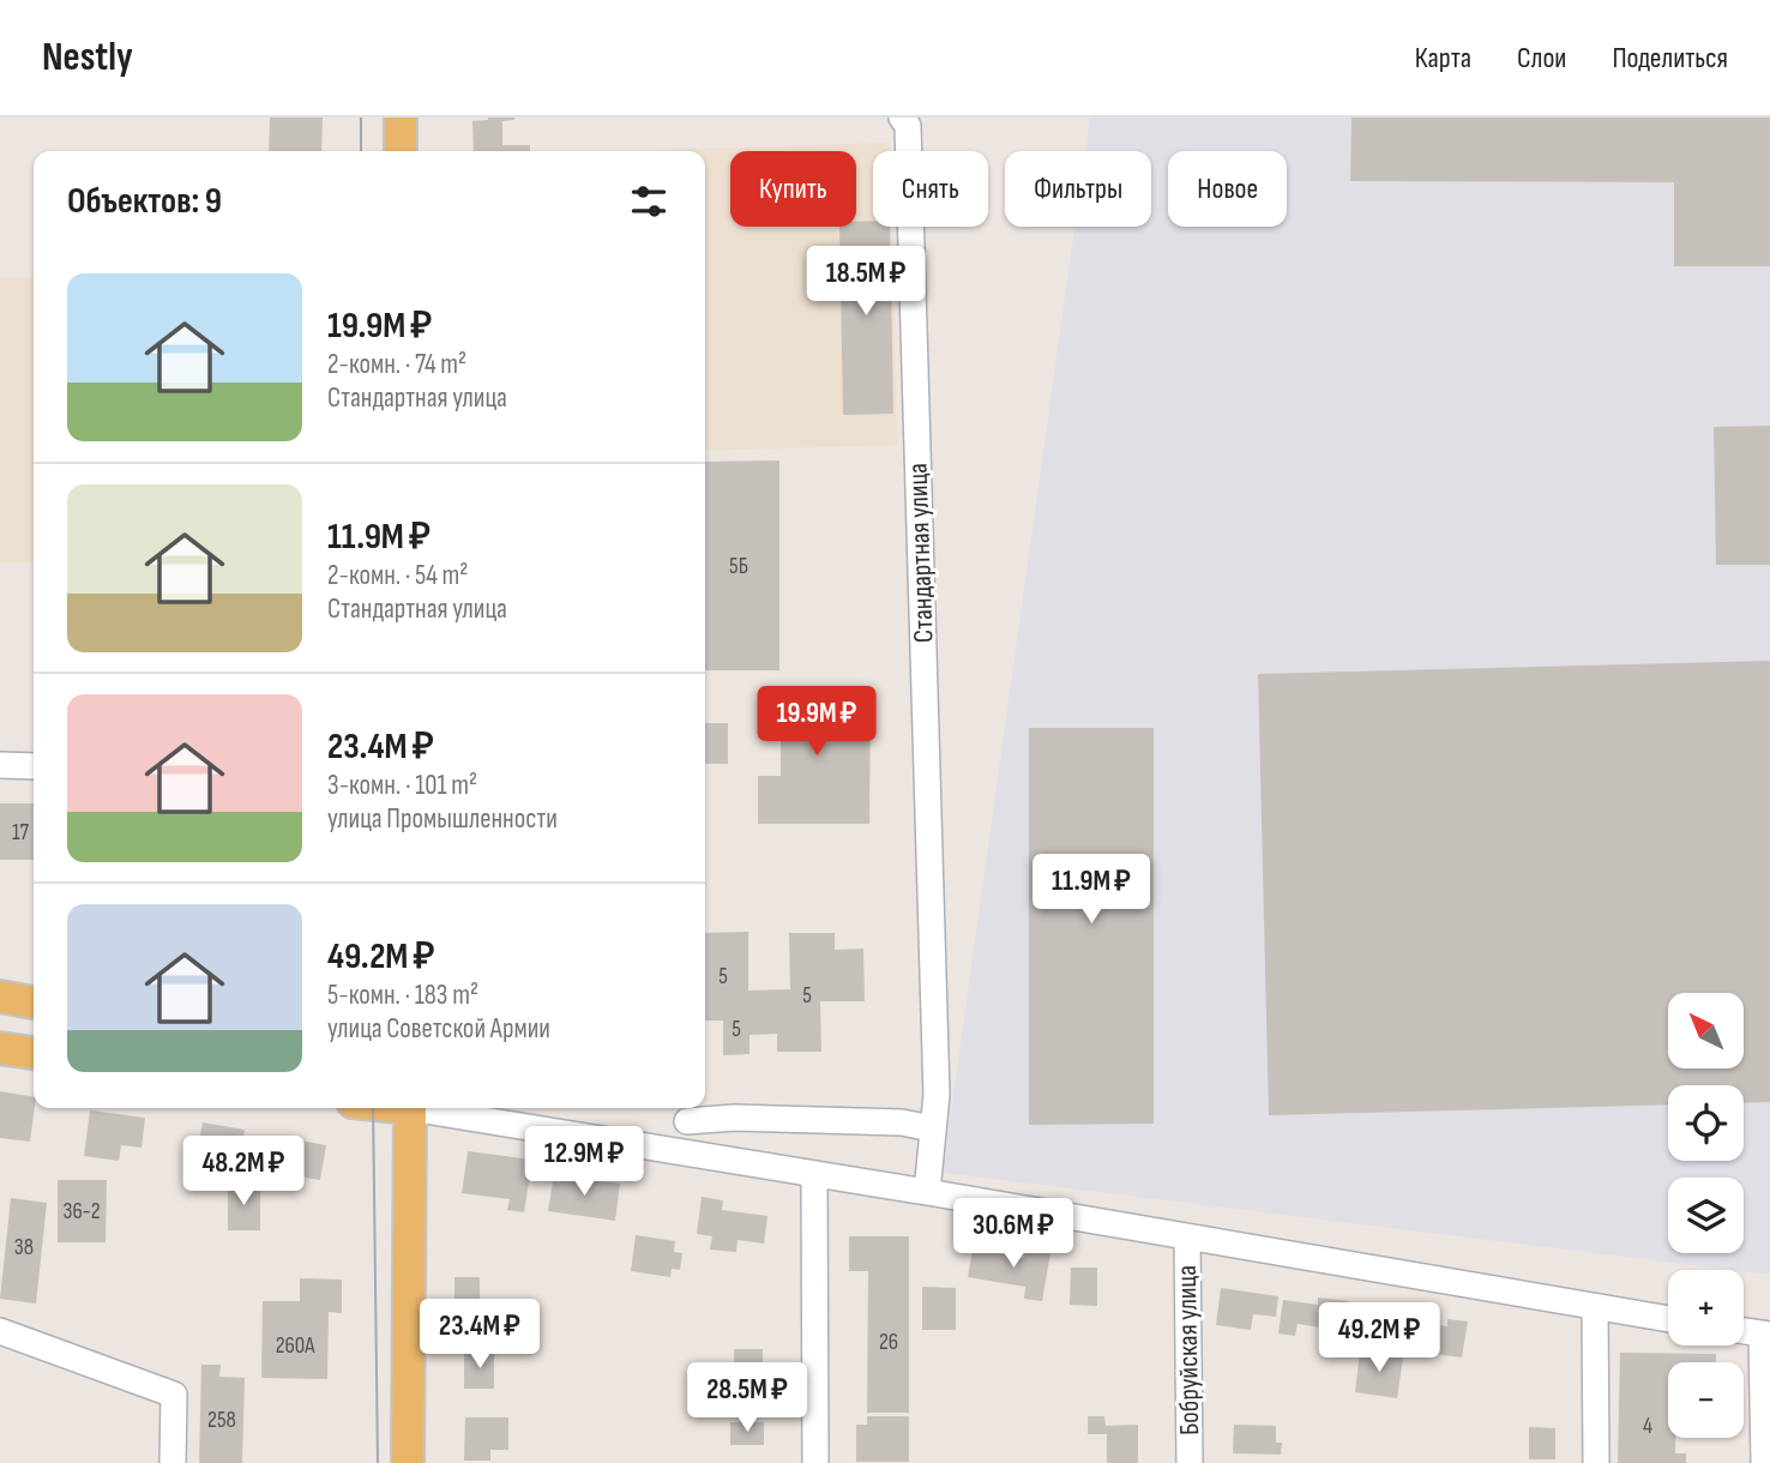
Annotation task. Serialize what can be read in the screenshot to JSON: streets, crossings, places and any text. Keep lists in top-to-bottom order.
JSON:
{
  "streets": {
    "street": ["Стандартная улица", "Бобруйская улица"]
  },
  "house_numbers": [
    "5Б",
    "17",
    "5",
    "5",
    "5",
    "36-2",
    "38",
    "26",
    "260А",
    "258",
    "4"
  ],
  "north": "top left",
  "page": {
    "header": "Nestly",
    "nav": ["Карта", "Слои", "Поделиться"],
    "chip": [
      "Купить",
      "Снять",
      "Фильтры",
      "Новое"
    ],
    "heading": "Объектов: 9",
    "price": [
      "18.5M ₽",
      "19.9M ₽",
      "11.9M ₽",
      "12.9M ₽",
      "48.2M ₽",
      "30.6M ₽",
      "23.4M ₽",
      "49.2M ₽",
      "28.5M ₽"
    ],
    "list": [
      {
        "name": "19.9M ₽",
        "note": "2-комн. · 74 m² · Стандартная улица"
      },
      {
        "name": "11.9M ₽",
        "note": "2-комн. · 54 m² · Стандартная улица"
      },
      {
        "name": "23.4M ₽",
        "note": "3-комн. · 101 m² · улица Промышленности"
      },
      {
        "name": "49.2M ₽",
        "note": "5-комн. · 183 m² · улица Советской Армии"
      }
    ],
    "map_buttons": ["+", "−"]
  }
}
